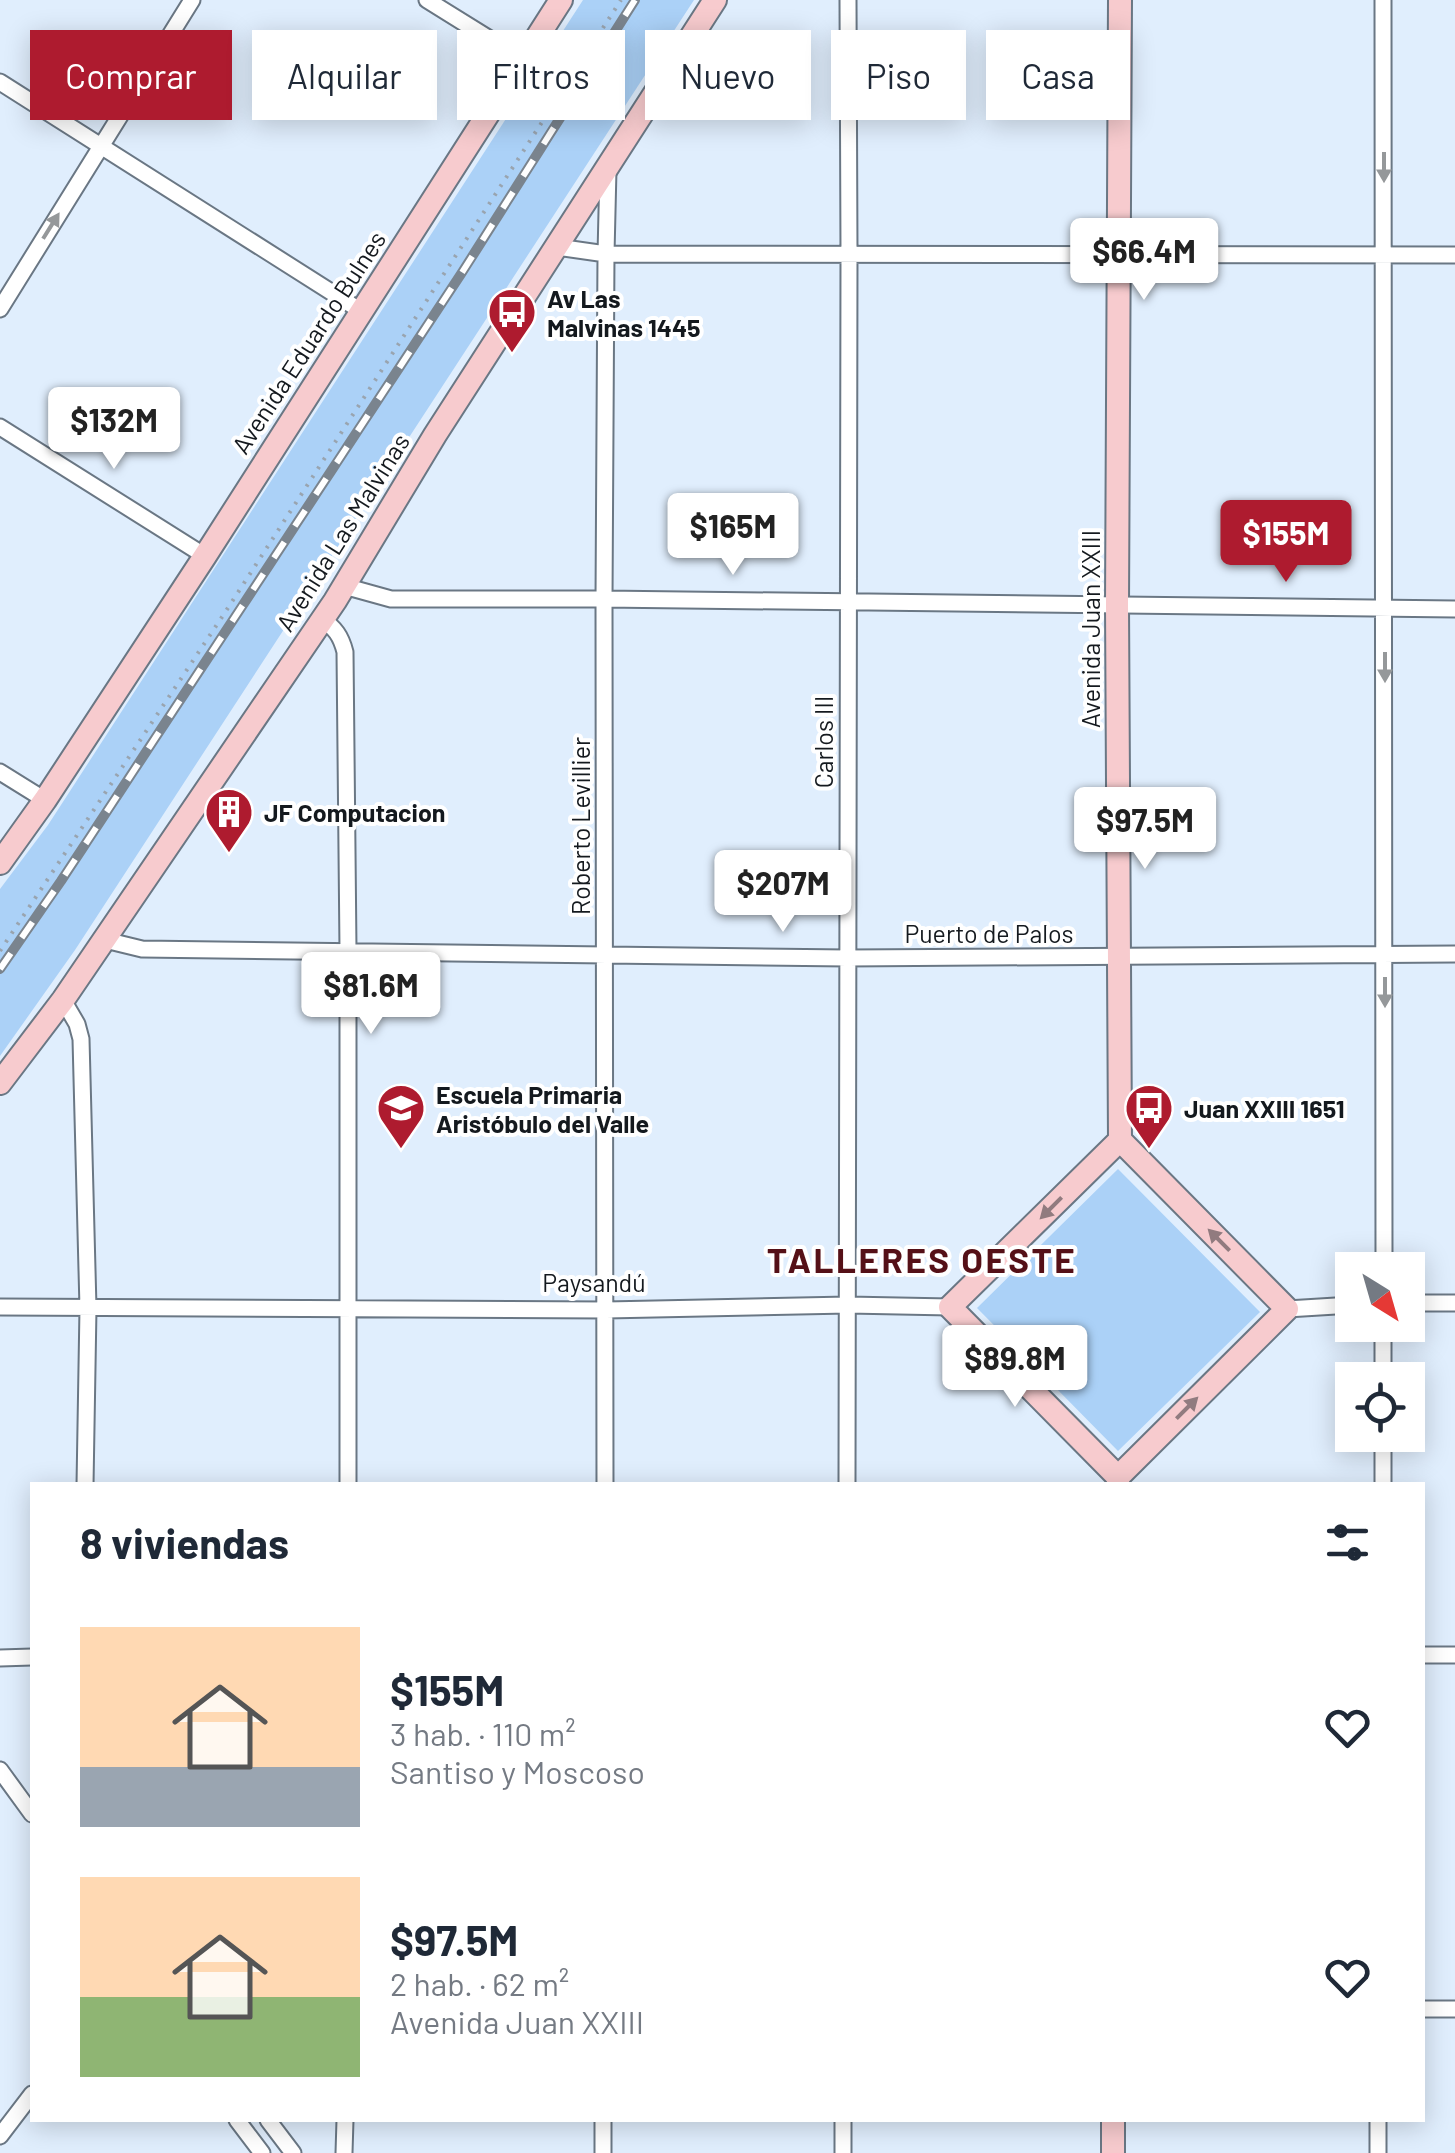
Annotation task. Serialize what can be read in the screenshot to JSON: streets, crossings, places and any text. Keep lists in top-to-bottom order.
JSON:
{
  "streets": {
    "main road": ["Avenida Eduardo Bulnes", "Avenida Las Malvinas", "Avenida Juan XXIII"],
    "street": [
      "Carlos III",
      "Roberto Levillier",
      "Puerto de Palos",
      "Paysandú"
    ]
  },
  "crossings": [
    ["Avenida Las Malvinas", "Roberto Levillier"],
    ["Avenida Las Malvinas", "Puerto de Palos"],
    ["Avenida Juan XXIII", "Puerto de Palos"],
    ["Carlos III", "Puerto de Palos"],
    ["Carlos III", "Paysandú"],
    ["Roberto Levillier", "Puerto de Palos"],
    ["Roberto Levillier", "Paysandú"]
  ],
  "districts": ["TALLERES OESTE"],
  "places": {
    "bus stop": ["Av Las Malvinas 1445", "Juan XXIII 1651"],
    "building": ["JF Computacion"],
    "school or university": ["Escuela Primaria Aristóbulo del Valle"]
  },
  "north": "bottom right",
  "page": {
    "chip": [
      "Comprar",
      "Alquilar",
      "Filtros",
      "Nuevo",
      "Piso",
      "Casa"
    ],
    "price": [
      "$66.4M",
      "$132M",
      "$165M",
      "$155M",
      "$97.5M",
      "$207M",
      "$81.6M",
      "$89.8M"
    ],
    "heading": "8 viviendas",
    "list": [
      {
        "name": "$155M",
        "note": "3 hab. · 110 m² · Santiso y Moscoso"
      },
      {
        "name": "$97.5M",
        "note": "2 hab. · 62 m² · Avenida Juan XXIII"
      }
    ]
  }
}
